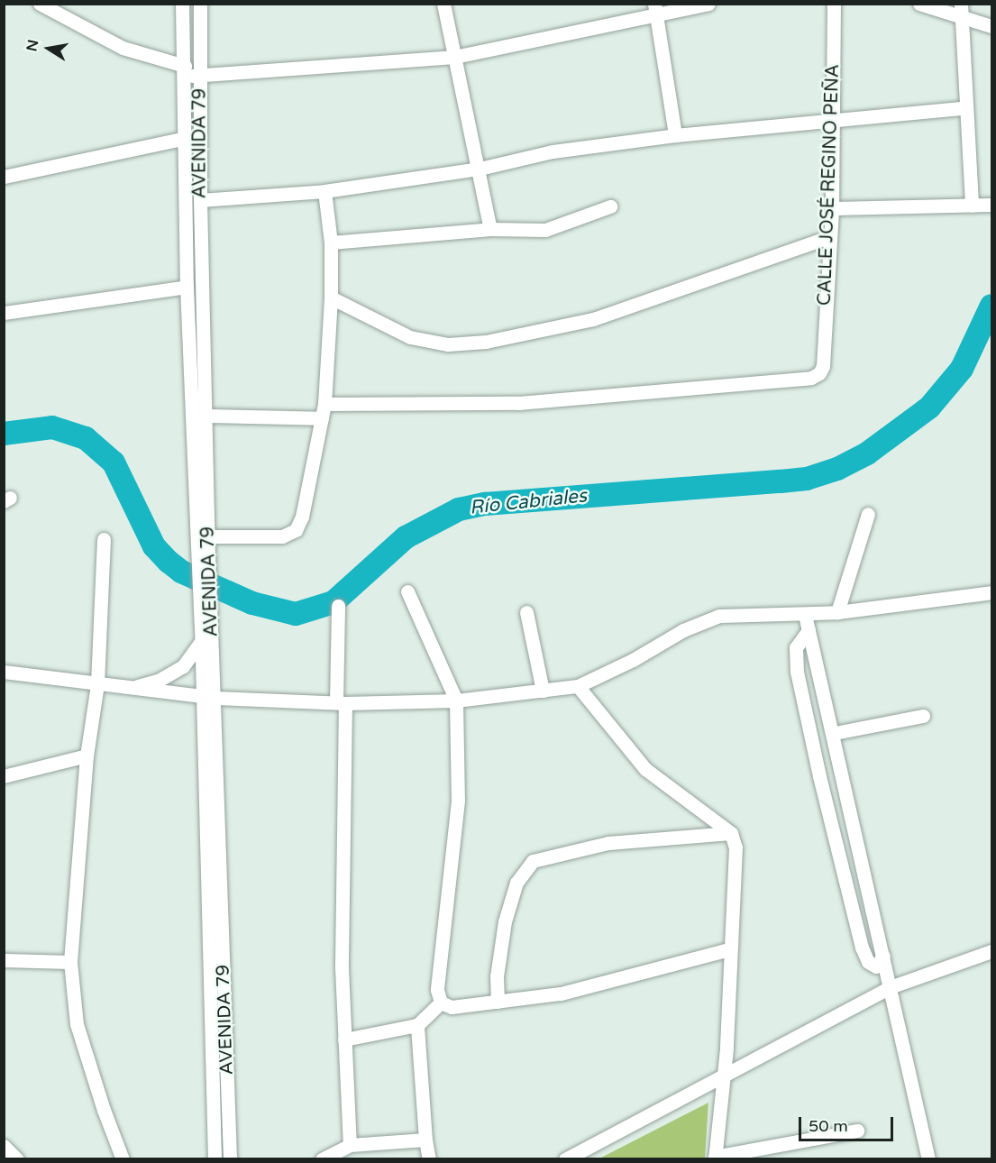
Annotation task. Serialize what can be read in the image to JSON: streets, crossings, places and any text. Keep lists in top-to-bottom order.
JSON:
{
  "streets": {
    "street": ["AVENIDA 79", "CALLE JOSÉ REGINO PEÑA"]
  },
  "water": ["Río Cabriales"],
  "scale_bar": "50 m",
  "north": "left"
}
